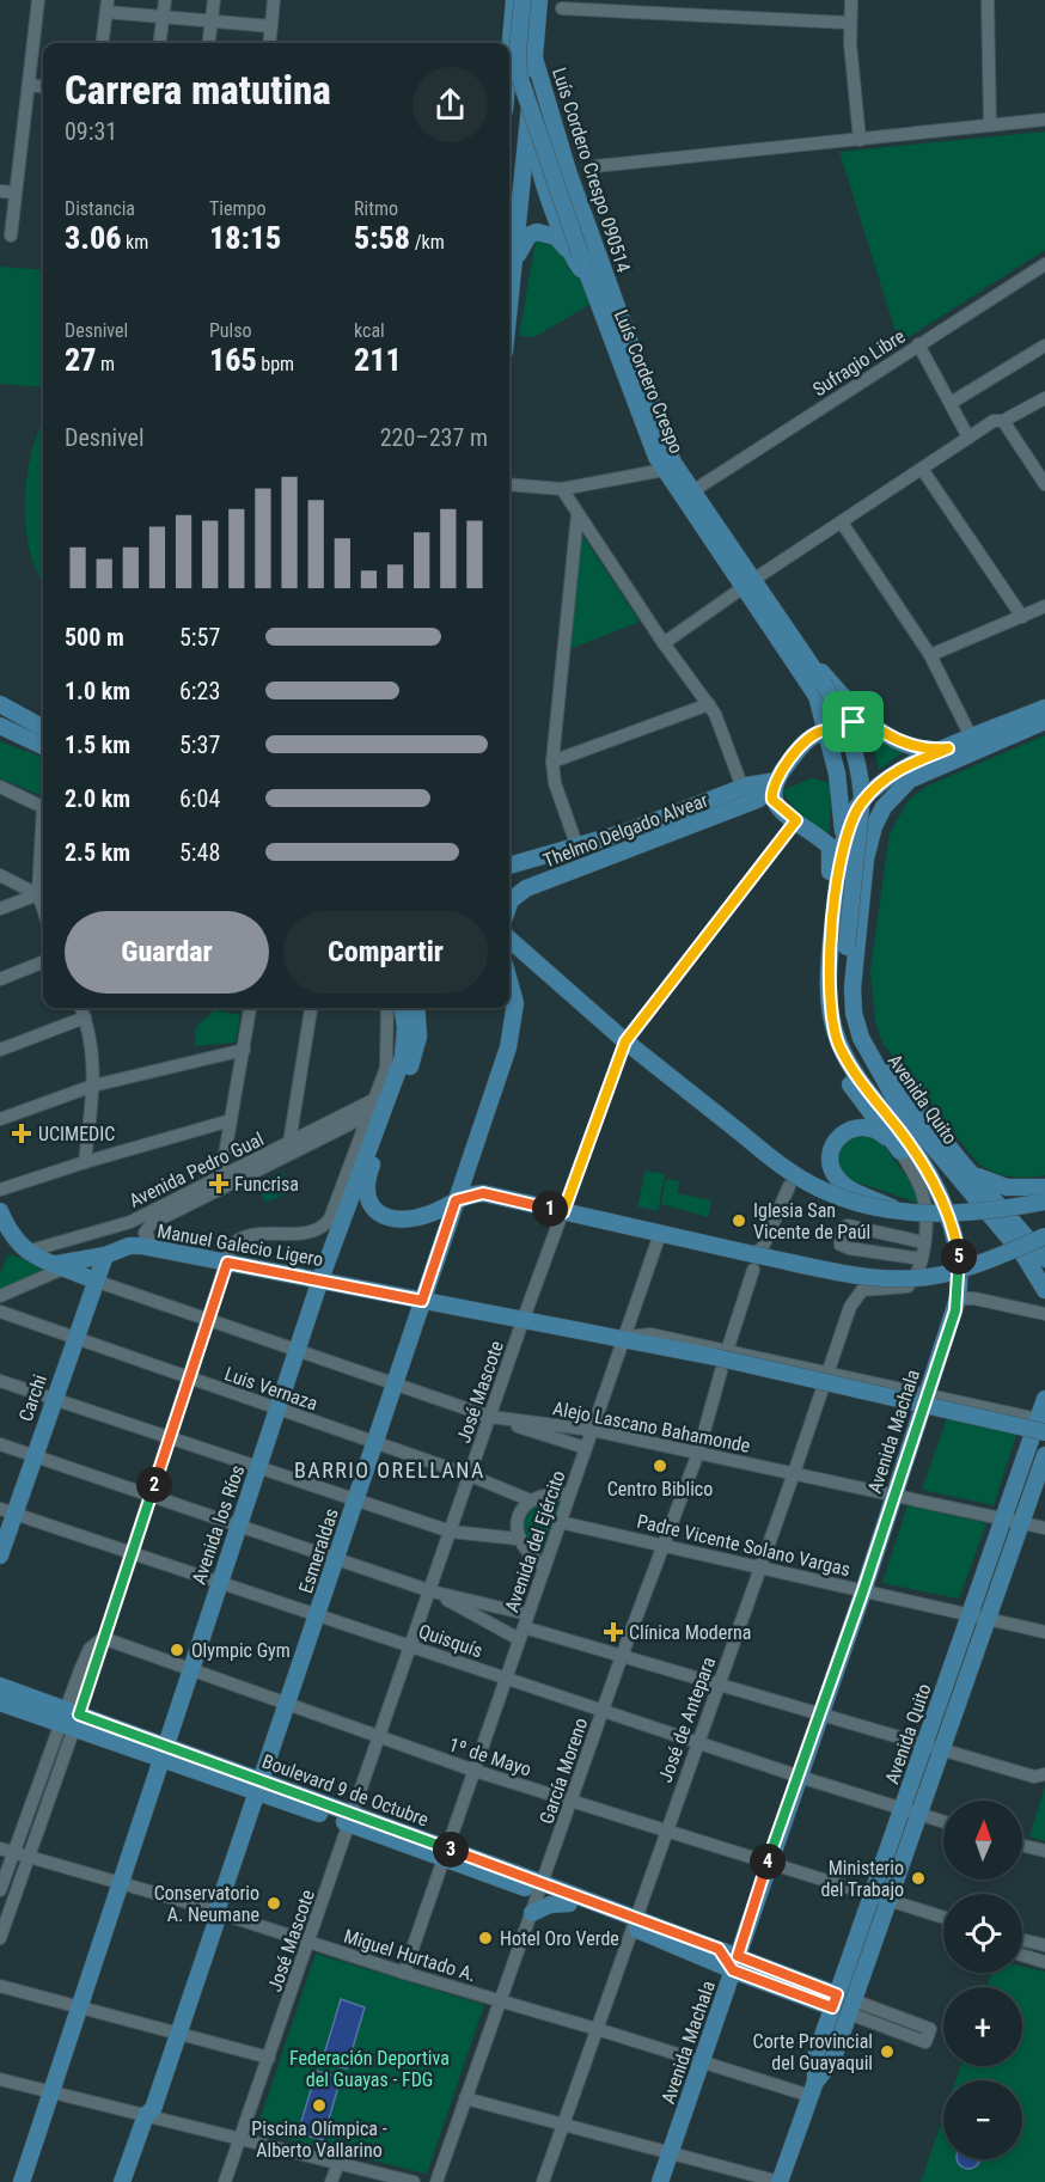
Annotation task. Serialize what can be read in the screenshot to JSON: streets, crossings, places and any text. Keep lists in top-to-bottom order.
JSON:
{
  "streets": {
    "main road": [
      "Luís Cordero Crespo 090514",
      "Luís Cordero Crespo",
      "Thelmo Delgado Alvear",
      "Avenida Quito",
      "Manuel Galecio Ligero",
      "Carchi",
      "Avenida Machala",
      "Avenida los Ríos",
      "Esmeraldas",
      "Boulevard 9 de Octubre"
    ],
    "street": [
      "Sufragio Libre",
      "Avenida Pedro Gual",
      "Luis Vernaza",
      "José Mascote",
      "Alejo Lascano Bahamonde",
      "Avenida del Ejército",
      "Padre Vicente Solano Vargas",
      "Quisquís",
      "José de Antepara",
      "1º de Mayo",
      "García Moreno",
      "Miguel Hurtado A."
    ]
  },
  "crossings": [
    ["Luís Cordero Crespo 090514", "Sufragio Libre"],
    ["Luís Cordero Crespo 090514", "Luís Cordero Crespo"],
    ["Luís Cordero Crespo", "Avenida Machala"],
    ["Avenida Quito", "Manuel Galecio Ligero"],
    ["Avenida Quito", "Alejo Lascano Bahamonde"],
    ["Avenida Quito", "Padre Vicente Solano Vargas"],
    ["Avenida Quito", "Quisquís"],
    ["Avenida Quito", "1º de Mayo"],
    ["Avenida Quito", "Boulevard 9 de Octubre"],
    ["Avenida Quito", "Miguel Hurtado A."],
    ["Avenida Pedro Gual", "Manuel Galecio Ligero"],
    ["Manuel Galecio Ligero", "José Mascote"],
    ["Manuel Galecio Ligero", "Carchi"],
    ["Manuel Galecio Ligero", "Avenida Machala"],
    ["Manuel Galecio Ligero", "Avenida los Ríos"],
    ["Manuel Galecio Ligero", "Avenida del Ejército"],
    ["Manuel Galecio Ligero", "Esmeraldas"],
    ["Manuel Galecio Ligero", "José de Antepara"],
    ["Manuel Galecio Ligero", "García Moreno"],
    ["Luis Vernaza", "José Mascote"],
    ["Luis Vernaza", "Carchi"],
    ["Luis Vernaza", "Avenida los Ríos"],
    ["Luis Vernaza", "Esmeraldas"],
    ["José Mascote", "Alejo Lascano Bahamonde"],
    ["José Mascote", "Quisquís"],
    ["José Mascote", "1º de Mayo"],
    ["José Mascote", "Boulevard 9 de Octubre"],
    ["José Mascote", "Miguel Hurtado A."],
    ["Carchi", "Alejo Lascano Bahamonde"],
    ["Carchi", "Quisquís"],
    ["Alejo Lascano Bahamonde", "Avenida Machala"],
    ["Alejo Lascano Bahamonde", "Avenida los Ríos"],
    ["Alejo Lascano Bahamonde", "Avenida del Ejército"],
    ["Alejo Lascano Bahamonde", "Esmeraldas"],
    ["Alejo Lascano Bahamonde", "José de Antepara"],
    ["Alejo Lascano Bahamonde", "García Moreno"],
    ["Avenida Machala", "Padre Vicente Solano Vargas"],
    ["Avenida Machala", "Quisquís"],
    ["Avenida Machala", "1º de Mayo"],
    ["Avenida Machala", "Boulevard 9 de Octubre"],
    ["Avenida Machala", "Miguel Hurtado A."],
    ["Avenida los Ríos", "Quisquís"],
    ["Avenida los Ríos", "1º de Mayo"],
    ["Avenida los Ríos", "Boulevard 9 de Octubre"],
    ["Avenida los Ríos", "Miguel Hurtado A."],
    ["Avenida del Ejército", "Padre Vicente Solano Vargas"],
    ["Avenida del Ejército", "Quisquís"],
    ["Avenida del Ejército", "1º de Mayo"],
    ["Avenida del Ejército", "Boulevard 9 de Octubre"],
    ["Avenida del Ejército", "Miguel Hurtado A."],
    ["Padre Vicente Solano Vargas", "José de Antepara"],
    ["Padre Vicente Solano Vargas", "García Moreno"],
    ["Esmeraldas", "Quisquís"],
    ["Esmeraldas", "1º de Mayo"],
    ["Esmeraldas", "Boulevard 9 de Octubre"],
    ["Esmeraldas", "Miguel Hurtado A."],
    ["Quisquís", "José de Antepara"],
    ["Quisquís", "García Moreno"],
    ["José de Antepara", "1º de Mayo"],
    ["José de Antepara", "Boulevard 9 de Octubre"],
    ["José de Antepara", "Miguel Hurtado A."],
    ["1º de Mayo", "García Moreno"],
    ["García Moreno", "Boulevard 9 de Octubre"],
    ["García Moreno", "Miguel Hurtado A."]
  ],
  "districts": ["BARRIO ORELLANA"],
  "parks": ["Federación Deportiva del Guayas - FDG"],
  "places": {
    "health": ["UCIMEDIC", "Funcrisa", "Clínica Moderna"],
    "other": [
      "Iglesia San Vicente de Paúl",
      "Centro Biblico",
      "Olympic Gym",
      "Ministerio del Trabajo",
      "Conservatorio A. Neumane",
      "Hotel Oro Verde",
      "Corte Provincial del Guayaquil",
      "Piscina Olímpica - Alberto Vallarino"
    ]
  },
  "north": "top",
  "page": {
    "heading": ["Carrera matutina", "09:31"],
    "stats": [
      ["Distancia", "3.06 km"],
      ["Tiempo", "18:15"],
      ["Ritmo", "5:58 /km"],
      ["Desnivel", "27 m"],
      ["Pulso", "165 bpm"],
      ["kcal", "211"]
    ],
    "chart": ["Desnivel", "220–237 m"],
    "list": [
      {
        "name": "500 m",
        "note": "5:57"
      },
      {
        "name": "1.0 km",
        "note": "6:23"
      },
      {
        "name": "1.5 km",
        "note": "5:37"
      },
      {
        "name": "2.0 km",
        "note": "6:04"
      },
      {
        "name": "2.5 km",
        "note": "5:48"
      }
    ],
    "buttons": ["Guardar", "Compartir"],
    "pins": [
      "1",
      "5",
      "2",
      "3",
      "4"
    ],
    "map_buttons": ["+", "−"]
  }
}
